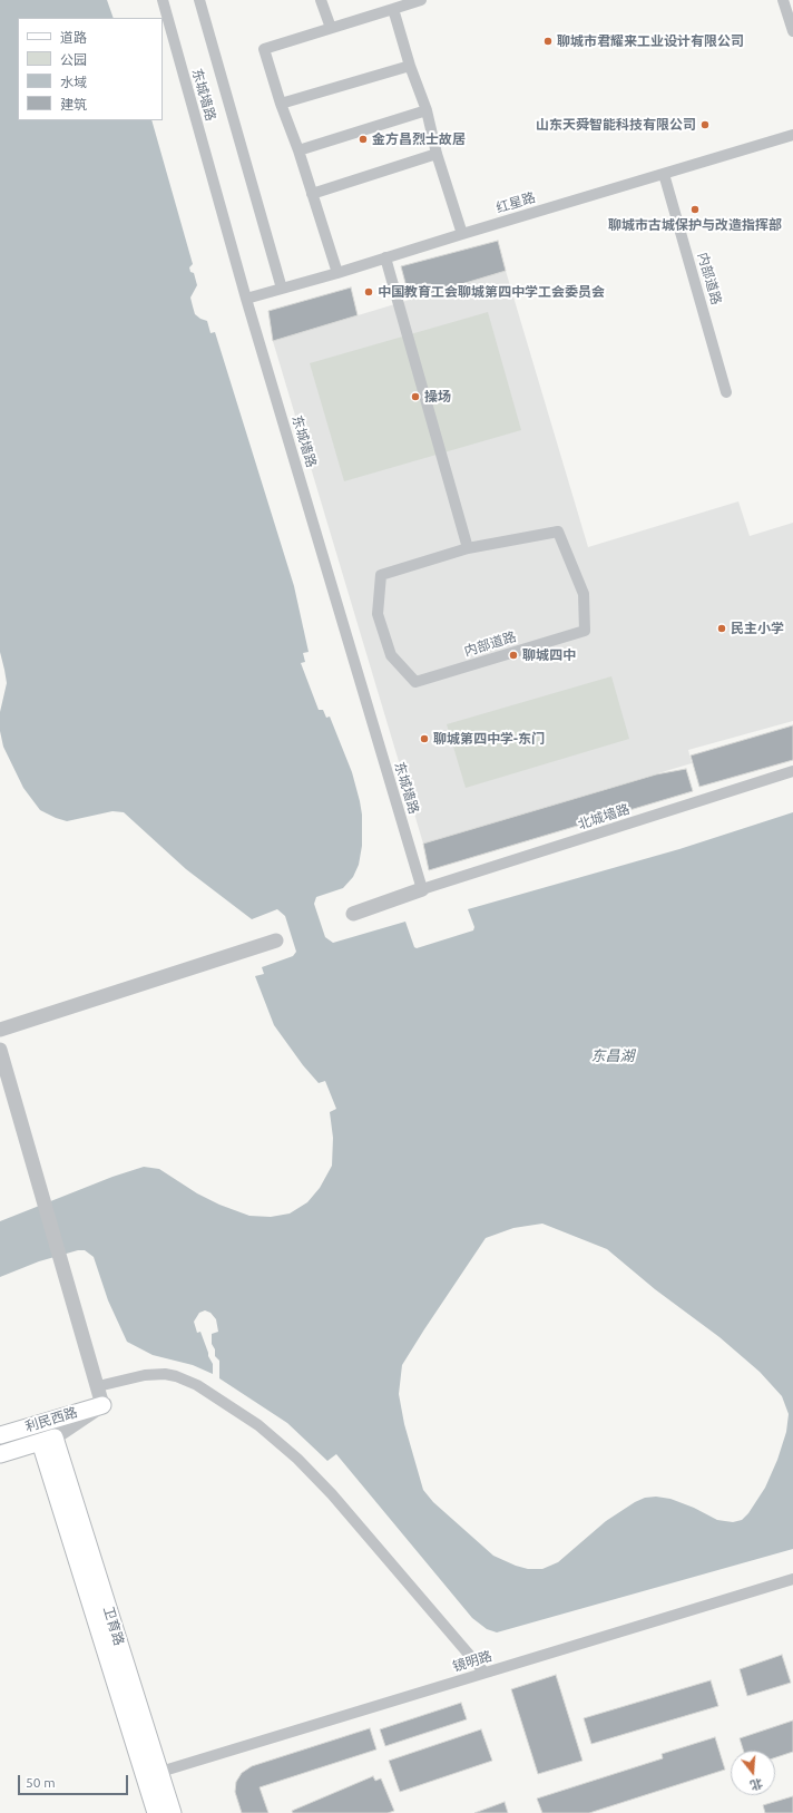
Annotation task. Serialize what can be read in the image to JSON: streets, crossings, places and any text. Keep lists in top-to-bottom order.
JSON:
{
  "streets": {
    "main road": ["利民西路", "卫育路"],
    "street": [
      "东城墙路",
      "红星路",
      "内部道路",
      "北城墙路",
      "镜明路"
    ]
  },
  "crossings": [
    ["东城墙路", "红星路"],
    ["东城墙路", "北城墙路"],
    ["红星路", "内部道路"],
    ["利民西路", "卫育路"],
    ["卫育路", "镜明路"]
  ],
  "water": ["东昌湖"],
  "places": [
    "聊城市君耀来工业设计有限公司",
    "山东天舜智能科技有限公司",
    "金方昌烈士故居",
    "聊城市古城保护与改造指挥部",
    "中国教育工会聊城第四中学工会委员会",
    "操场",
    "民主小学",
    "聊城四中",
    "聊城第四中学-东门"
  ],
  "legend": [
    "道路",
    "公园",
    "水域",
    "建筑"
  ],
  "scale_bar": "50 m",
  "north": "bottom"
}
